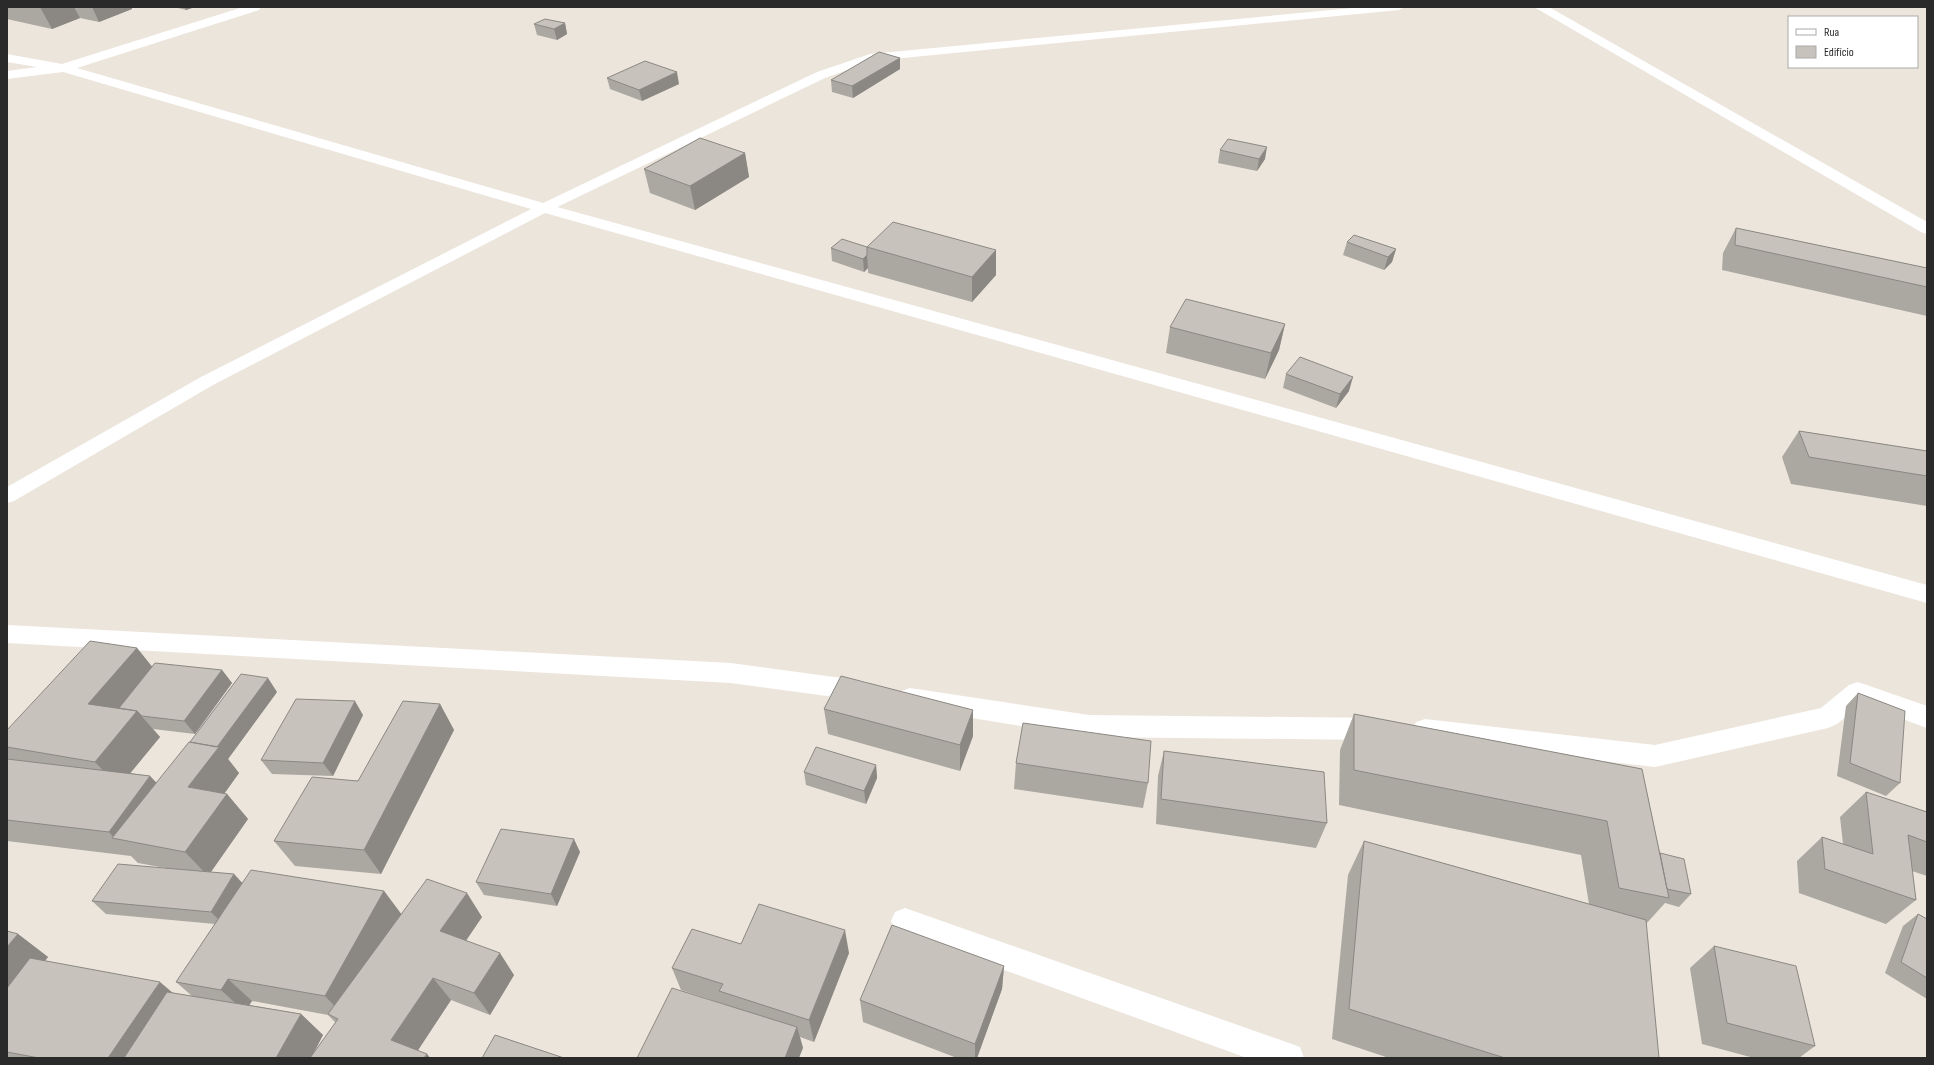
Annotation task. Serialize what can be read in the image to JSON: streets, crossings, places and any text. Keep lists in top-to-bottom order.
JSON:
{
  "legend": ["Rua", "Edifício"]
}
